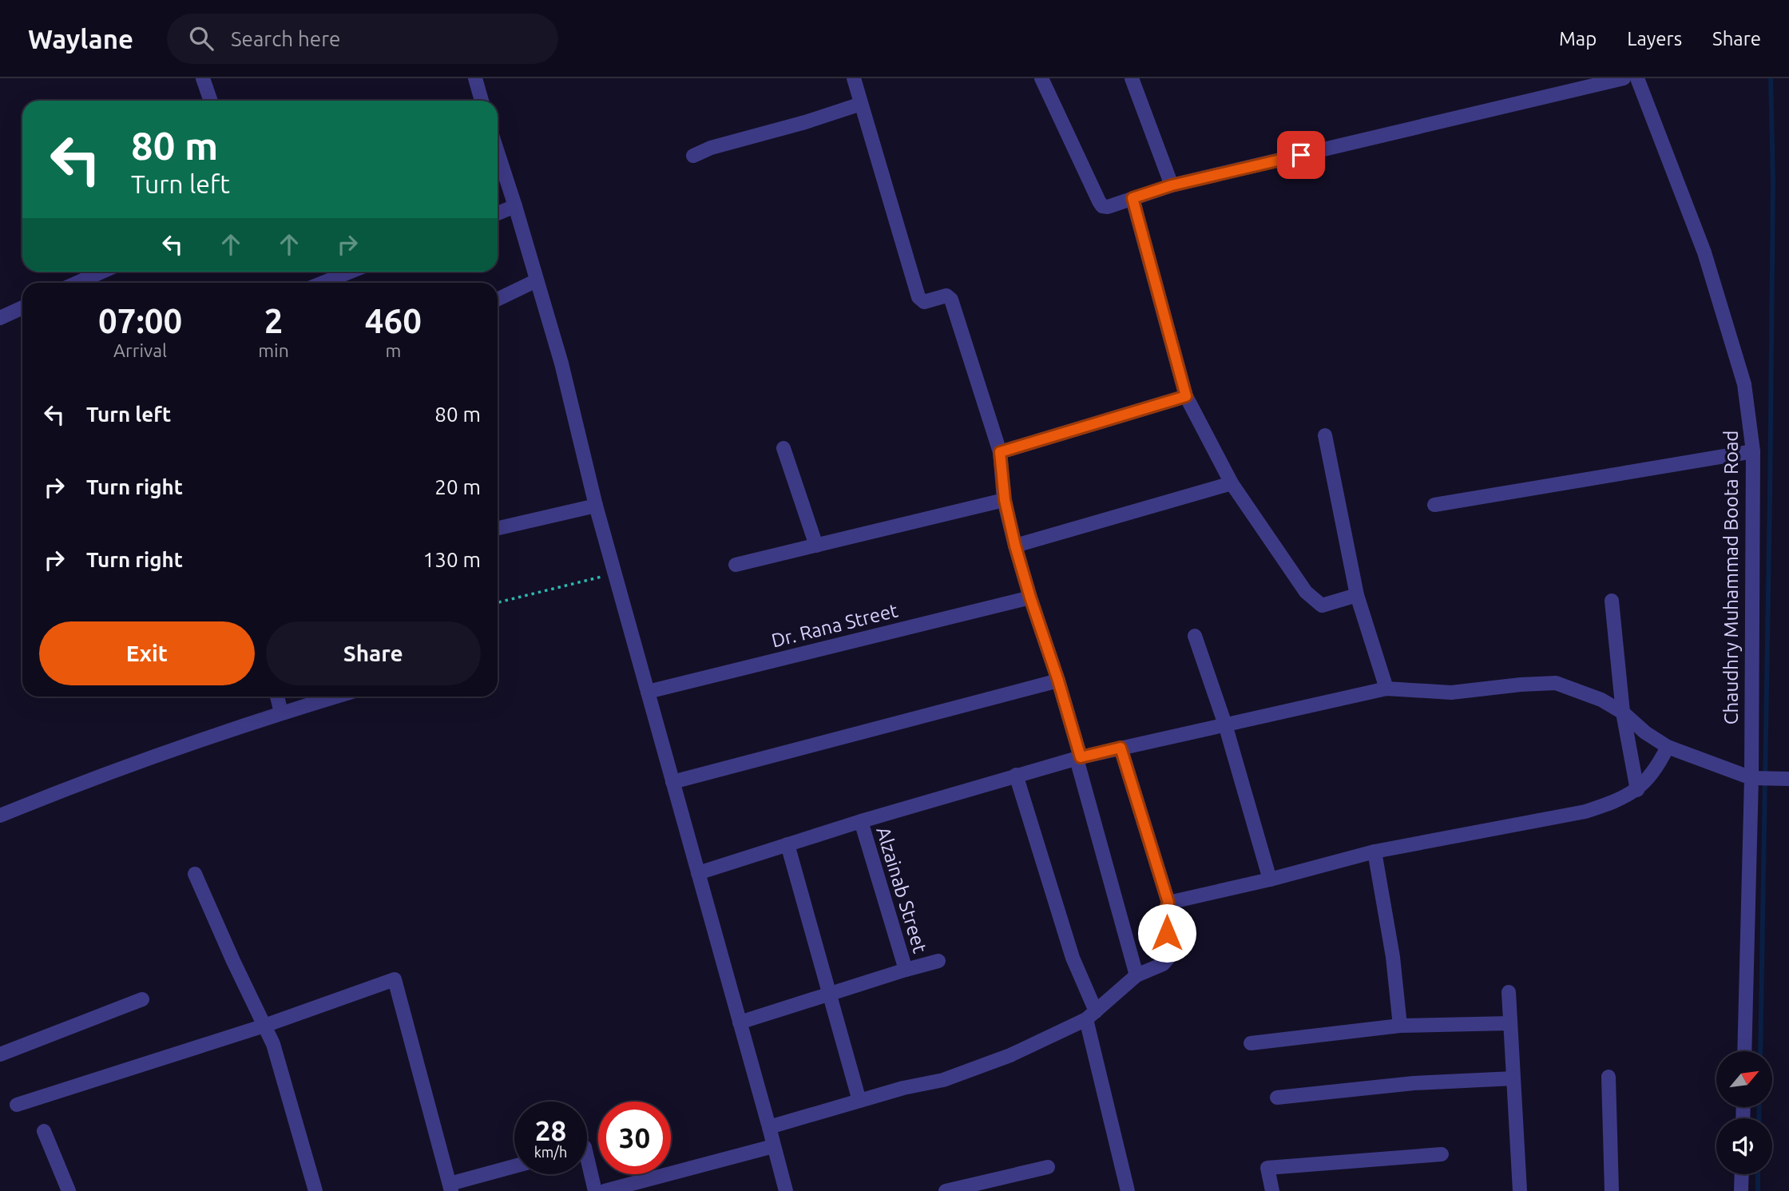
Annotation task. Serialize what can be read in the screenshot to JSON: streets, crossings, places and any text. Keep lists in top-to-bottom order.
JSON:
{
  "streets": {
    "street": ["Chaudhry Muhammad Boota Road", "Dr. Rana Street", "Alzainab Street"]
  },
  "north": "top right",
  "page": {
    "header": "Waylane",
    "search": "Search here",
    "nav": ["Map", "Layers", "Share"],
    "turn": ["80 m", "Turn left"],
    "eta": [
      "07:00",
      "Arrival",
      "2",
      "min",
      "460",
      "m"
    ],
    "list": [
      {
        "name": "Turn left",
        "value": "80 m"
      },
      {
        "name": "Turn right",
        "value": "20 m"
      },
      {
        "name": "Turn right",
        "value": "130 m"
      }
    ],
    "buttons": ["Exit", "Share"],
    "speed": "28 km/h",
    "limit": "30"
  }
}
